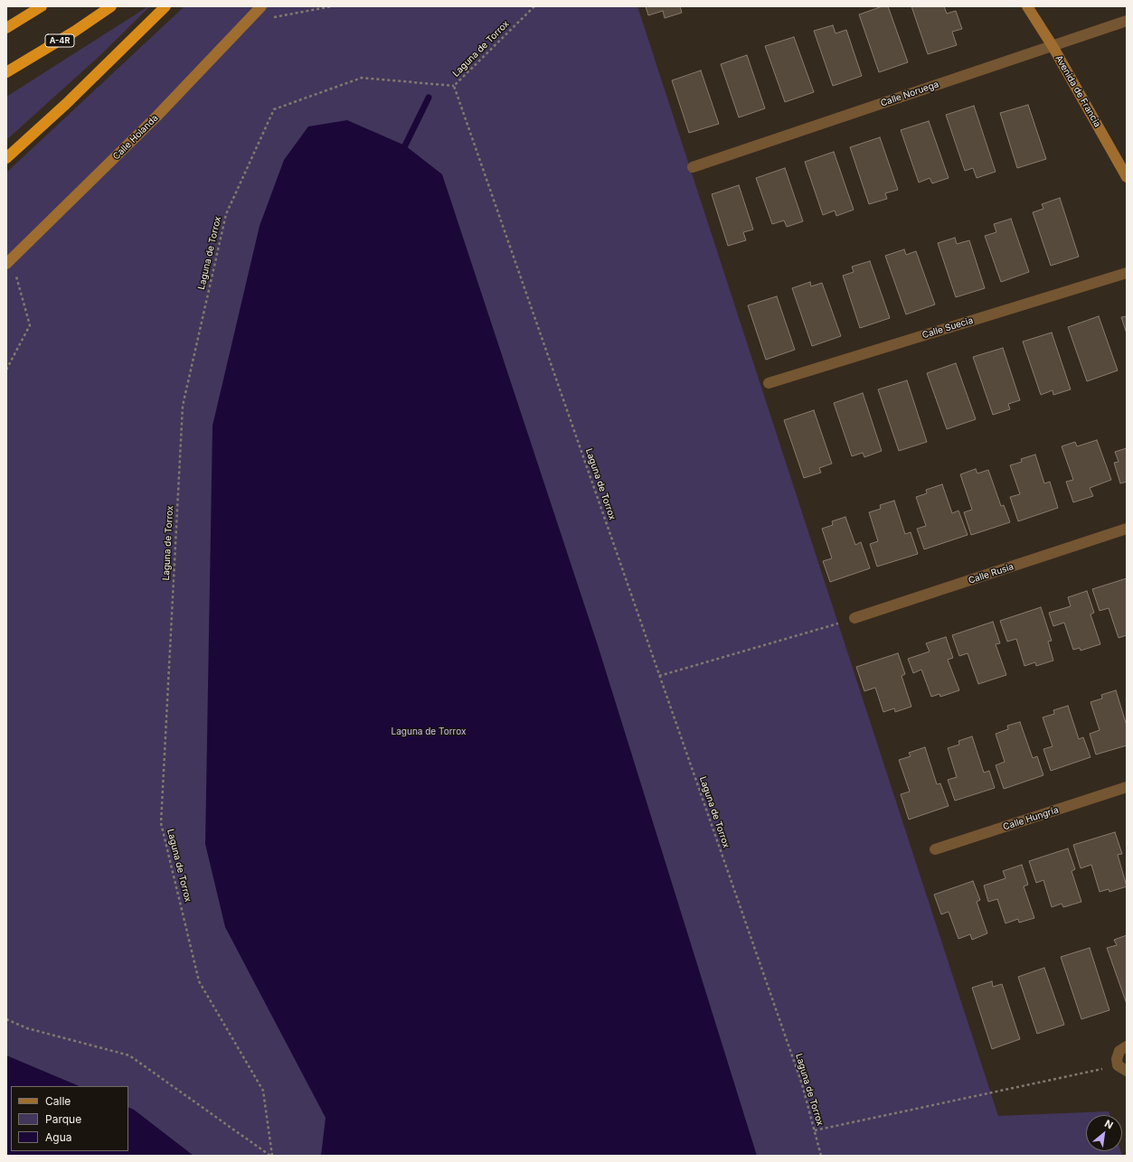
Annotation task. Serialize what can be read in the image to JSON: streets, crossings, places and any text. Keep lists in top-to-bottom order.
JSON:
{
  "streets": {
    "highway": ["A-4R"],
    "street": [
      "Avenida de Francia",
      "Calle Noruega",
      "Calle Holanda",
      "Calle Suecia",
      "Calle Rusia",
      "Calle Hungría"
    ],
    "path": ["Laguna de Torrox"]
  },
  "crossings": [
    ["Avenida de Francia", "Calle Noruega"]
  ],
  "parks": ["Laguna de Torrox"],
  "legend": ["Calle", "Parque", "Agua"],
  "north": "top right"
}
